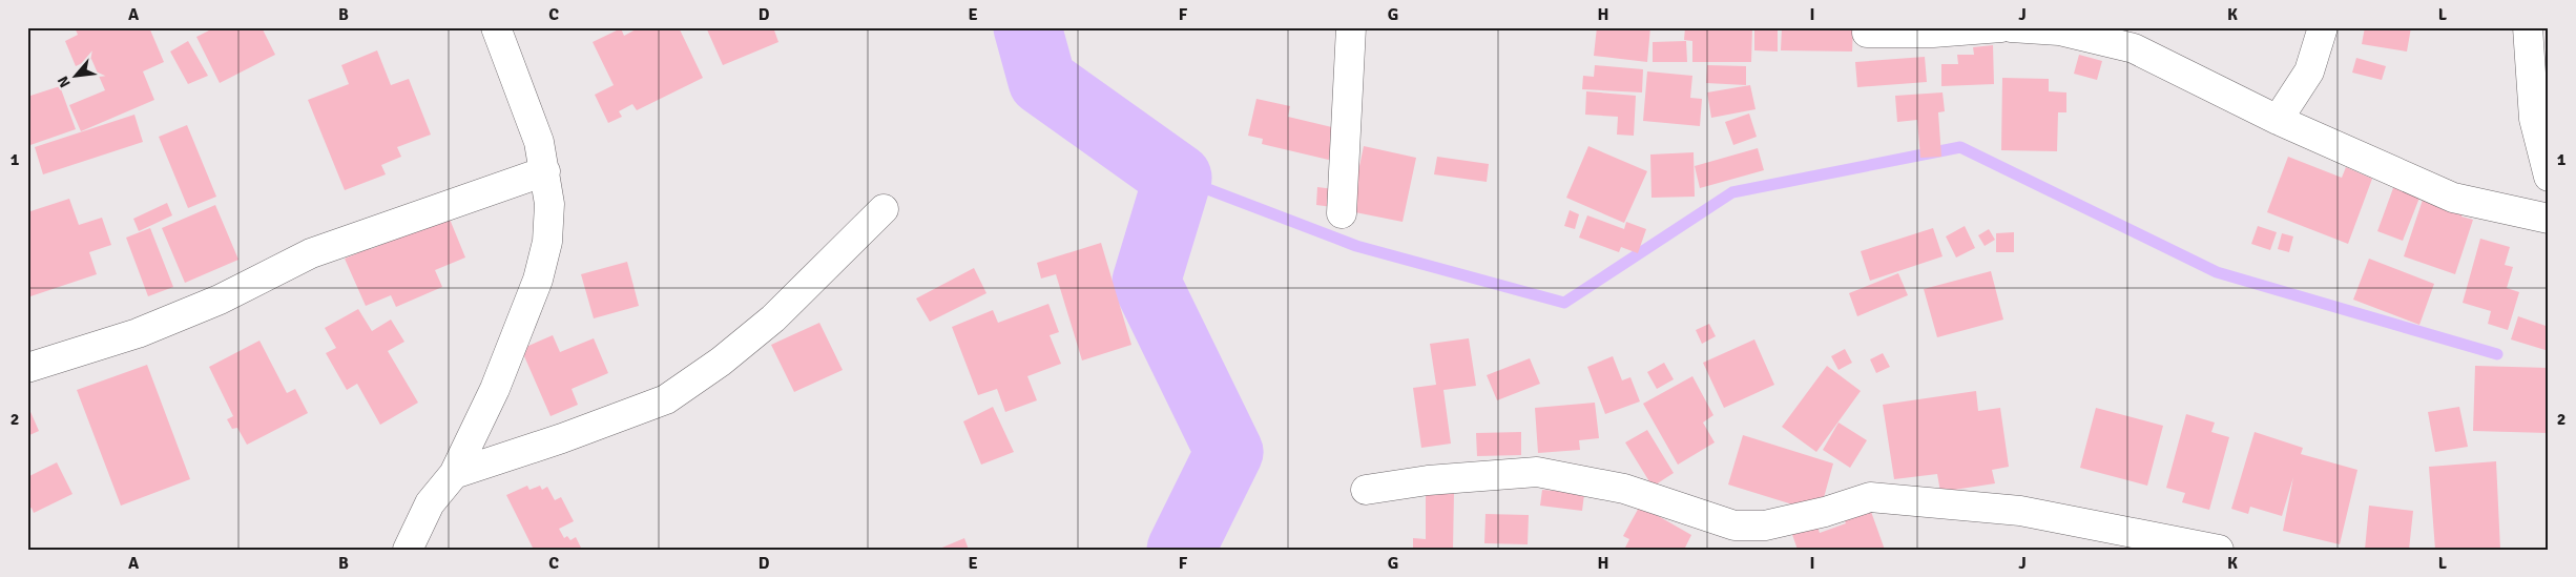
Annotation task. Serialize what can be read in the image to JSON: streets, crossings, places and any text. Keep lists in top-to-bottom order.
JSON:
{
  "north": "bottom left",
  "grid": {
    "columns": [
      "A",
      "B",
      "C",
      "D",
      "E",
      "F",
      "G",
      "H",
      "I",
      "J",
      "K",
      "L"
    ],
    "rows": ["1", "2"]
  }
}
